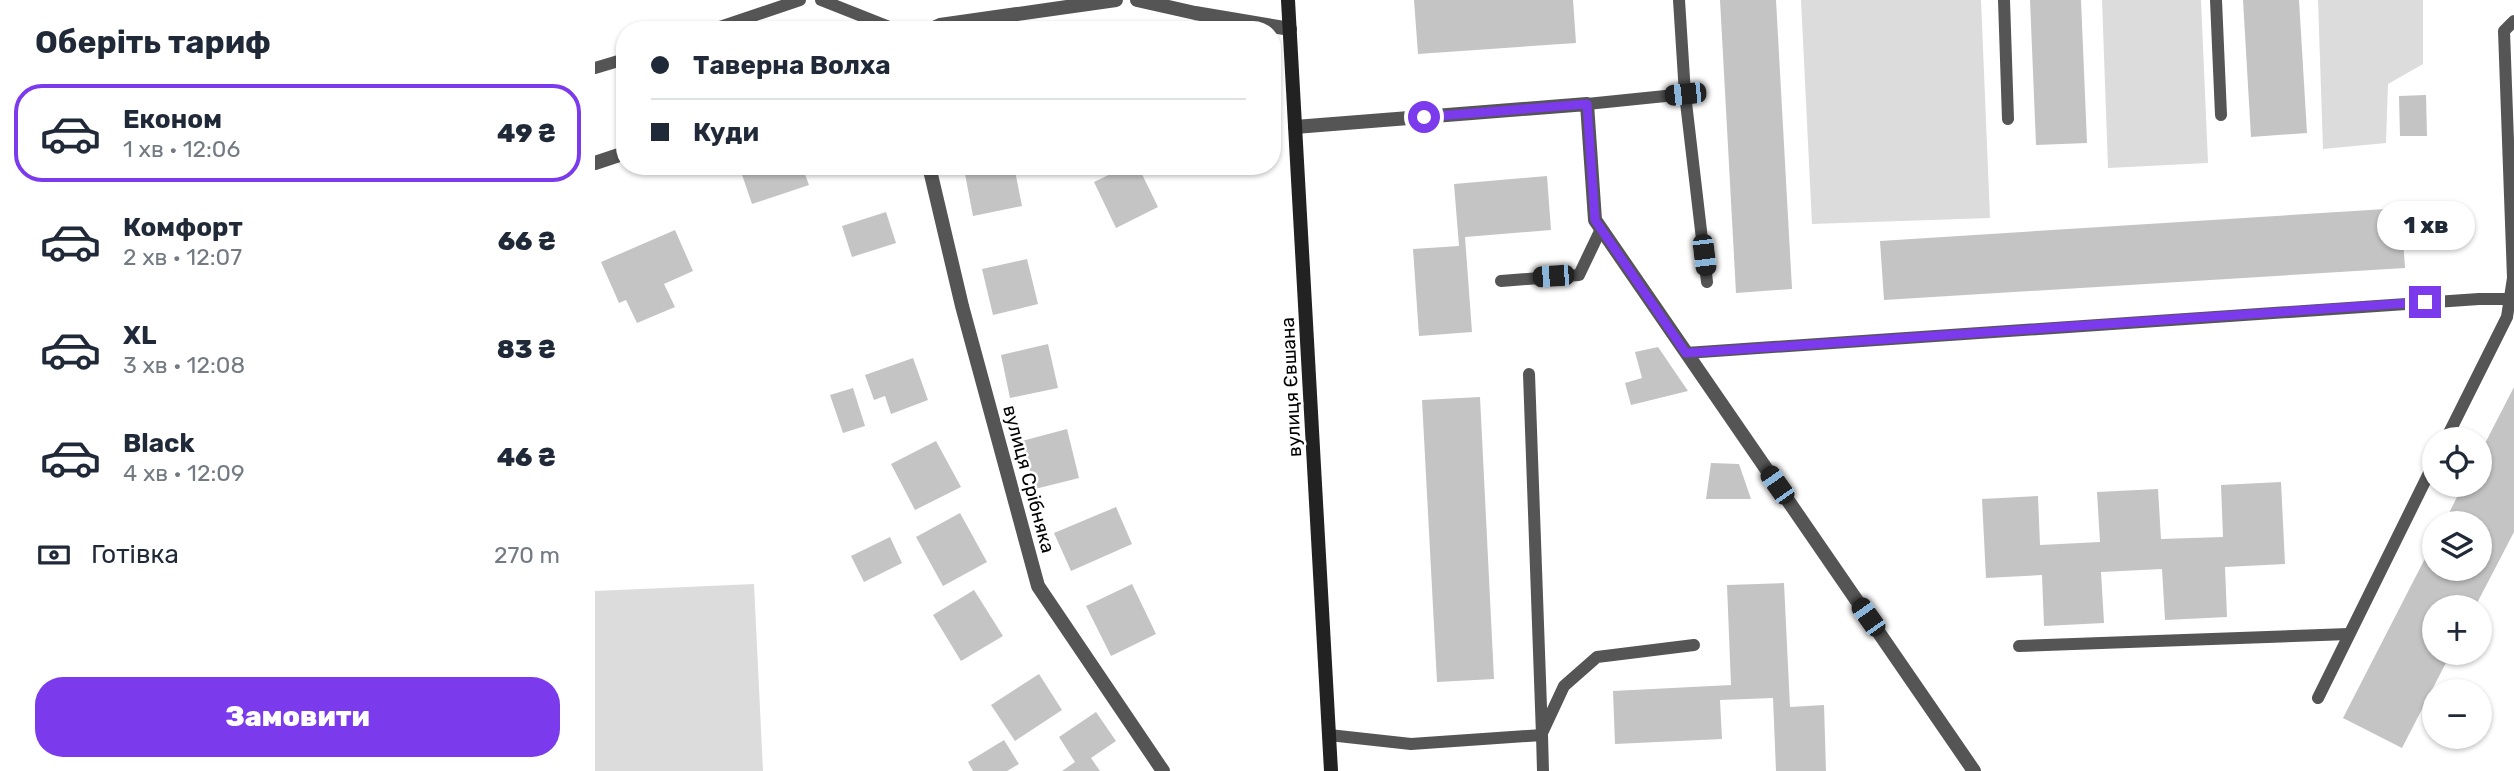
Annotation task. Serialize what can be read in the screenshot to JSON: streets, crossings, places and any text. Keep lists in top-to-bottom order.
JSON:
{
  "streets": {
    "main road": ["вулиця Євшана"],
    "street": ["вулиця Срібняка"]
  },
  "page": {
    "heading": "Оберіть тариф",
    "banner": ["Таверна Волха", "Куди"],
    "list": [
      {
        "name": "Економ",
        "note": "1 хв · 12:06",
        "value": "49 ₴"
      },
      {
        "name": "Комфорт",
        "note": "2 хв · 12:07",
        "value": "66 ₴"
      },
      {
        "name": "XL",
        "note": "3 хв · 12:08",
        "value": "83 ₴"
      },
      {
        "name": "Black",
        "note": "4 хв · 12:09",
        "value": "46 ₴"
      }
    ],
    "bubble": "1 хв",
    "map_buttons": ["+", "−"],
    "pay": ["Готівка", "270 m"],
    "buttons": "Замовити"
  }
}
